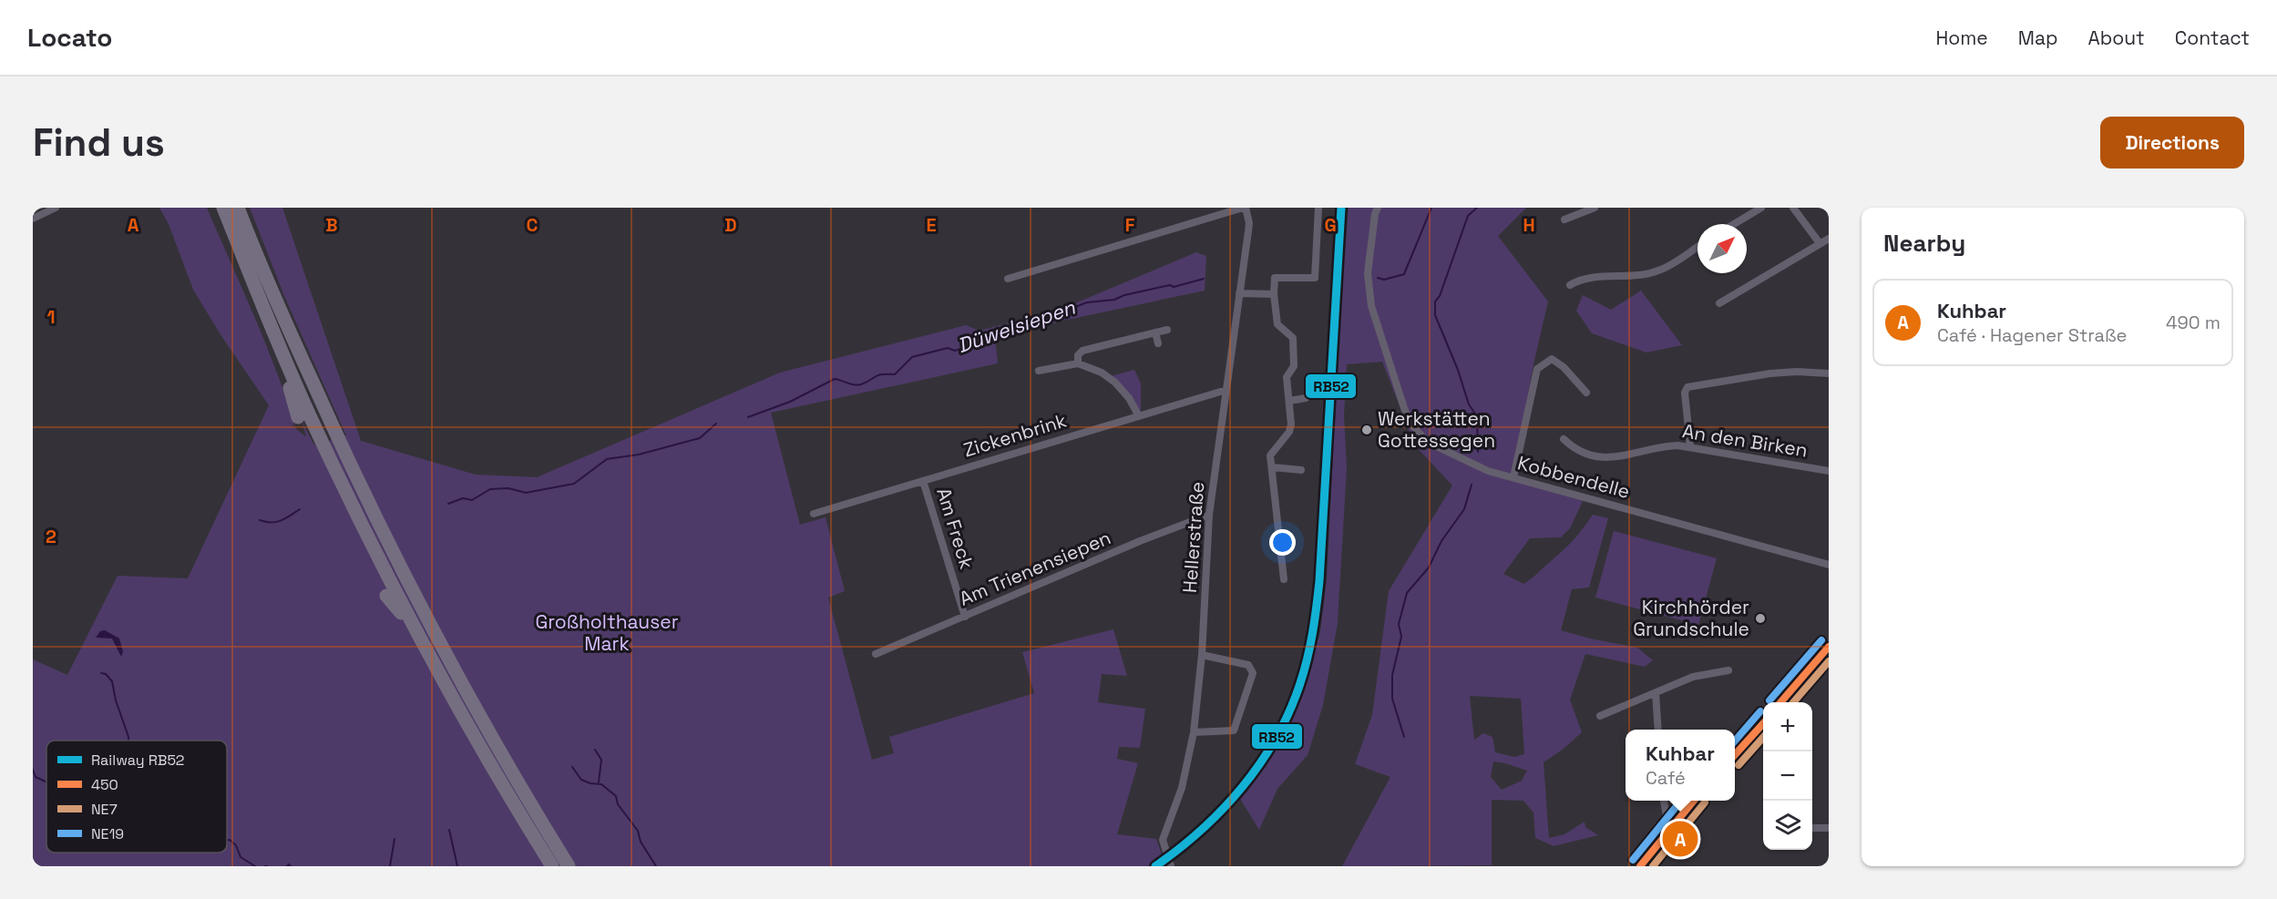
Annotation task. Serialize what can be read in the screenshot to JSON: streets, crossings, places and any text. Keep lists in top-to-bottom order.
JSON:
{
  "streets": {
    "street": [
      "Zickenbrink",
      "An den Birken",
      "Kobbendelle",
      "Am Freck",
      "Hellerstraße",
      "Am Trienensiepen"
    ]
  },
  "crossings": [
    ["Zickenbrink", "Am Freck"],
    ["Zickenbrink", "Hellerstraße"],
    ["Am Freck", "Am Trienensiepen"],
    ["Hellerstraße", "Am Trienensiepen"]
  ],
  "water": ["Düwelsiepen"],
  "parks": ["Großholthauser Mark"],
  "places": ["Werkstätten Gottessegen", "Kirchhörder Grundschule"],
  "lines": [
    "rail line RB52",
    "transit line NE19",
    "transit line 450",
    "transit line NE7"
  ],
  "legend": [
    "Railway RB52",
    "450",
    "NE7",
    "NE19"
  ],
  "north": "top right",
  "page": {
    "header": "Locato",
    "nav": [
      "Home",
      "Map",
      "About",
      "Contact"
    ],
    "buttons": "Directions",
    "title": "Find us",
    "heading": "Nearby",
    "list": [
      {
        "mark": "A",
        "name": "Kuhbar",
        "note": "Café · Hagener Straße",
        "value": "490 m"
      }
    ],
    "map_buttons": ["+", "−"],
    "popup": ["Kuhbar", "Café"],
    "pins": "A"
  },
  "grid": {
    "columns": [
      "A",
      "B",
      "C",
      "D",
      "E",
      "F",
      "G",
      "H"
    ],
    "rows": ["1", "2"]
  }
}
